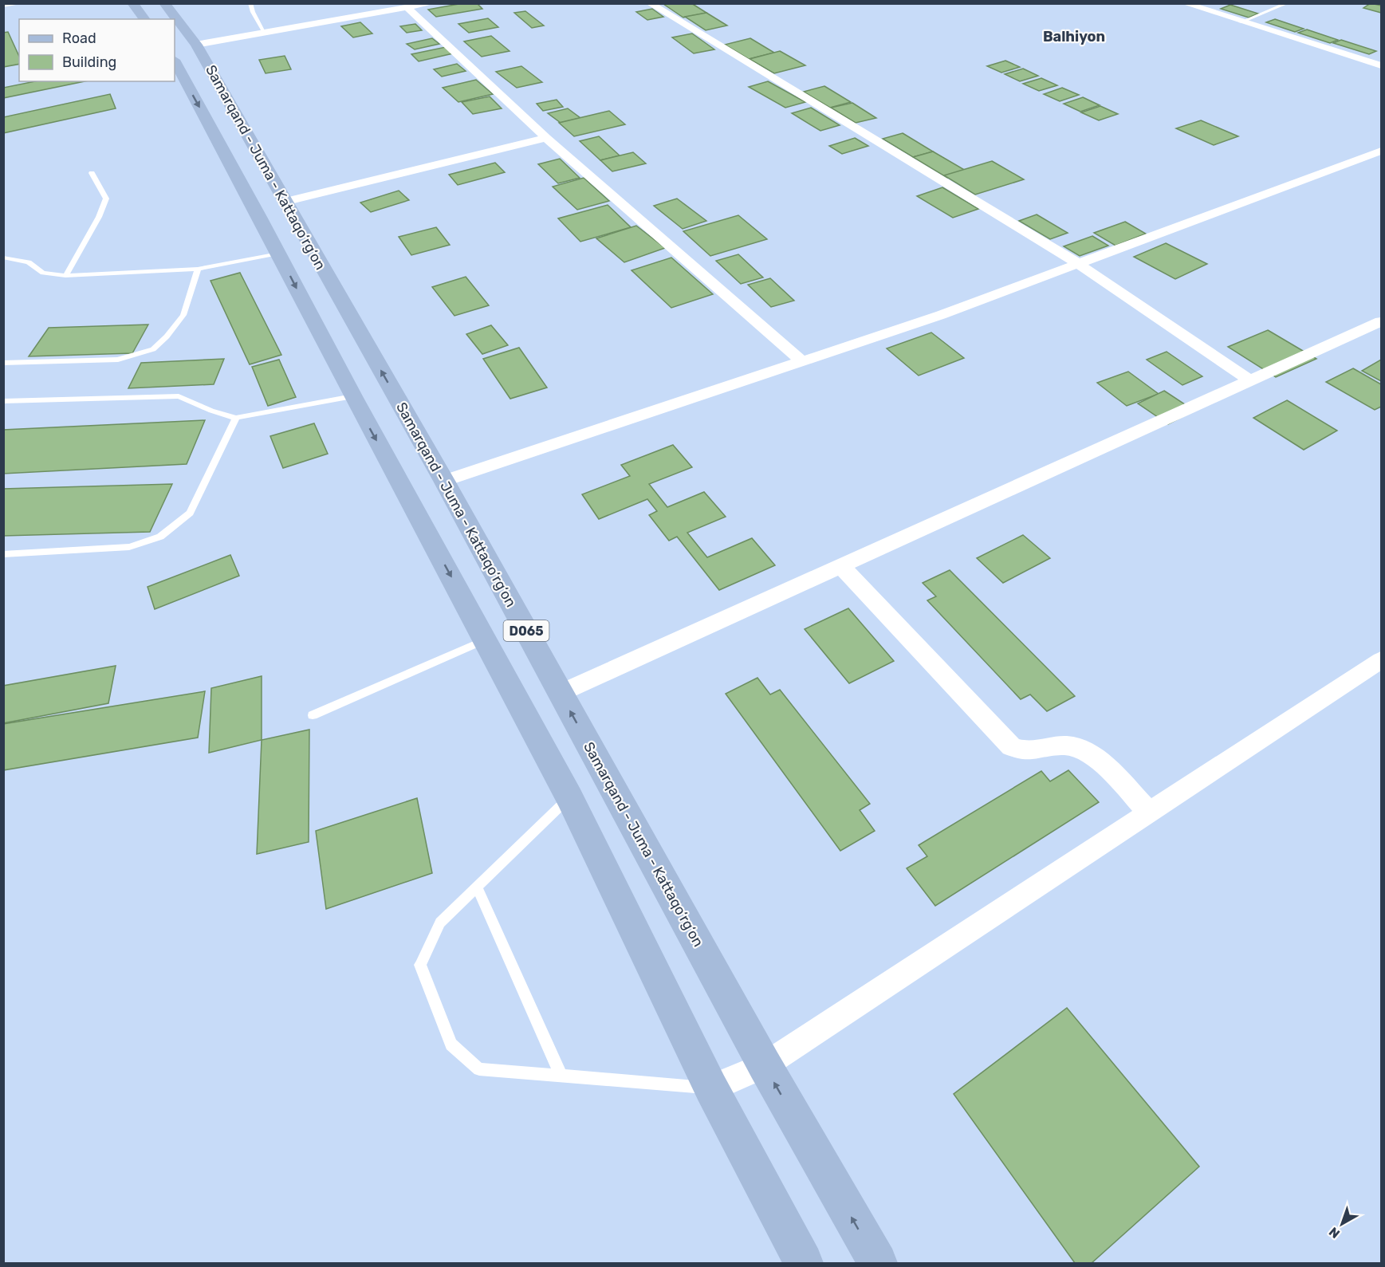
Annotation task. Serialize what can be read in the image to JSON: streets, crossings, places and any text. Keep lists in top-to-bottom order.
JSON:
{
  "streets": {
    "main road": ["Samarqand - Juma - Kattaqo‘rg‘on", "D065"]
  },
  "districts": ["Balhiyon"],
  "legend": ["Road", "Building"],
  "north": "bottom left"
}
